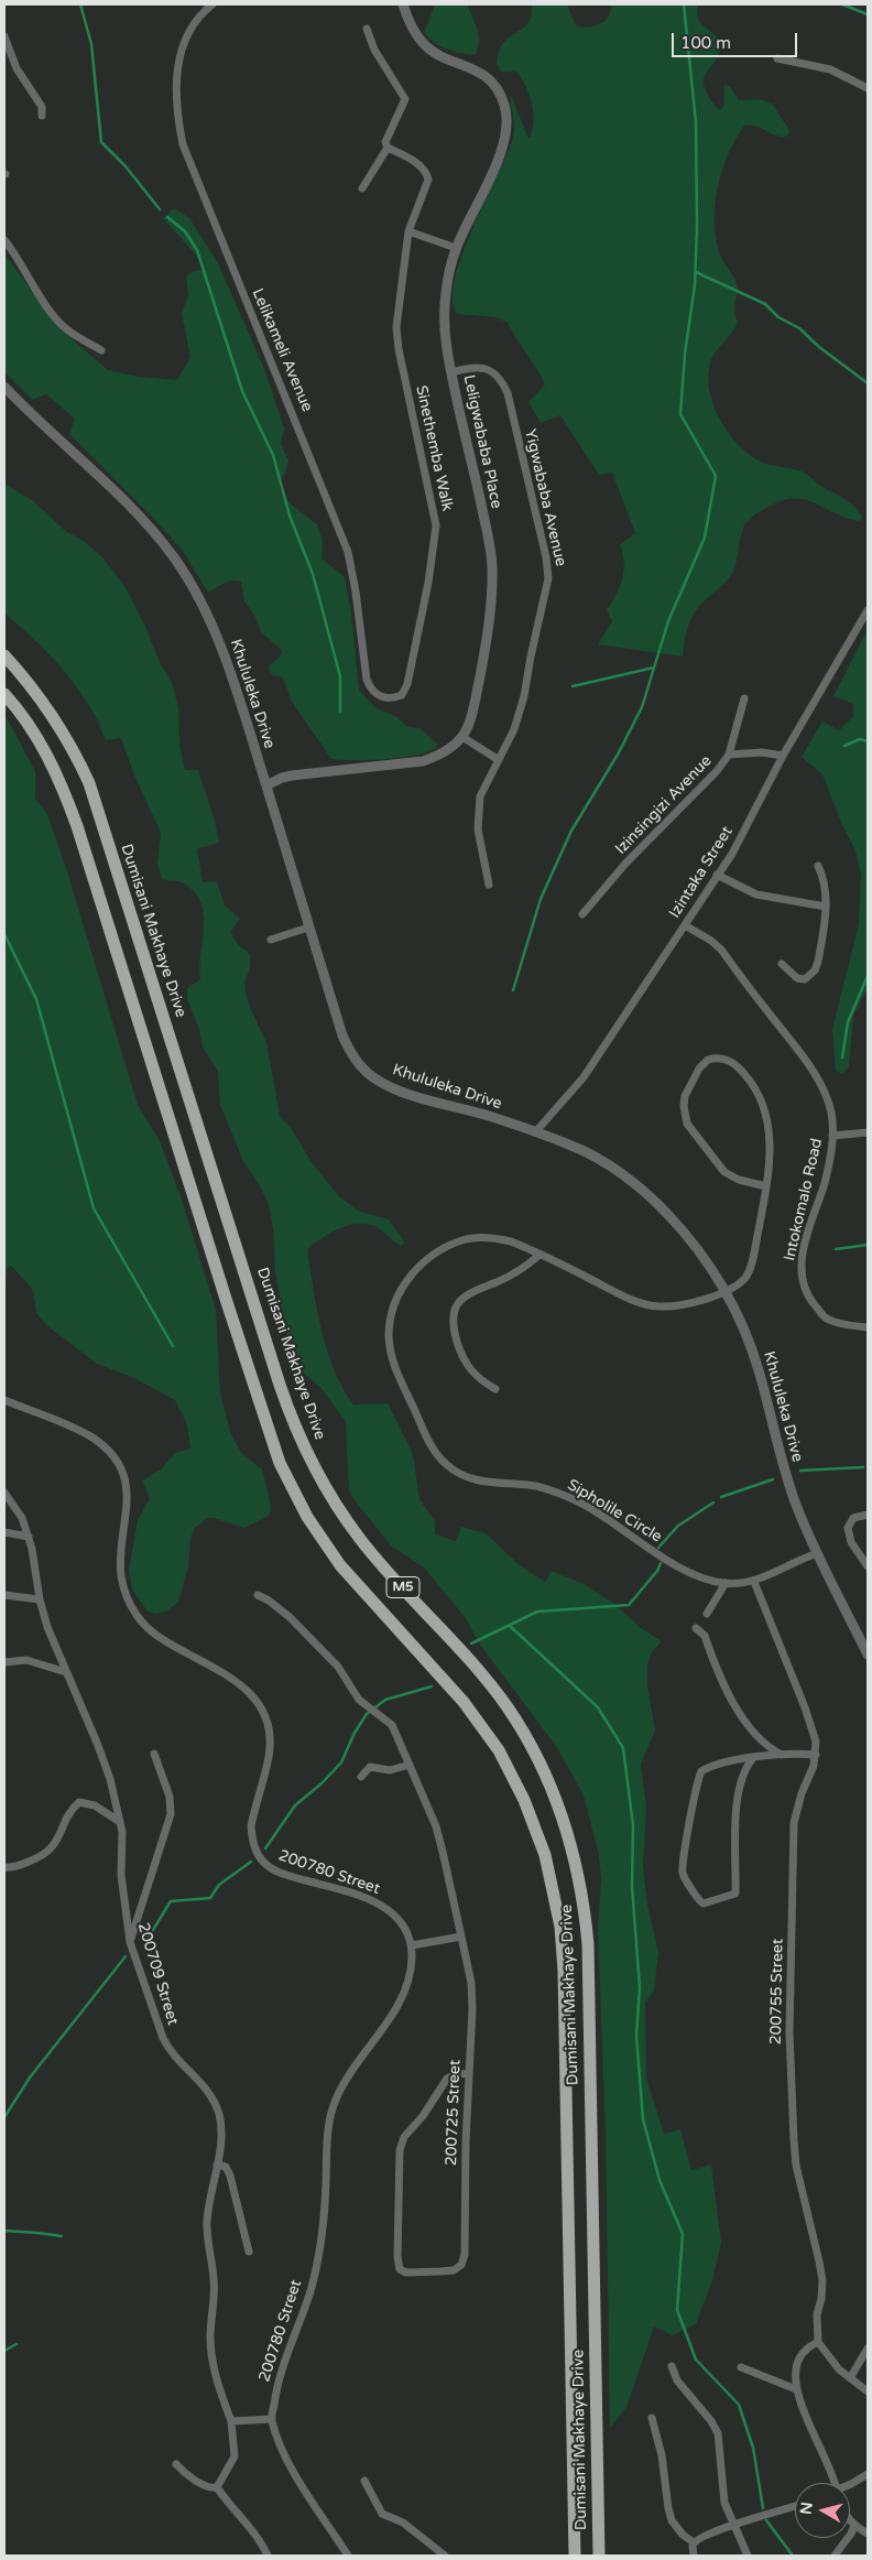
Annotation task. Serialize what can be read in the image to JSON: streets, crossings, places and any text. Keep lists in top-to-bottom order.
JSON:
{
  "streets": {
    "main road": ["Dumisani Makhaye Drive", "M5"],
    "street": [
      "Lelikameli Avenue",
      "Leligwababa Place",
      "Sinethemba Walk",
      "Yigwababa Avenue",
      "Khululeka Drive",
      "Izinsingizi Avenue",
      "Izintaka Street",
      "Intokomalo Road",
      "Sipholile Circle",
      "200780 Street",
      "200709 Street",
      "200755 Street",
      "200725 Street"
    ]
  },
  "crossings": [
    ["Lelikameli Avenue", "Sinethemba Walk"],
    ["Leligwababa Place", "Yigwababa Avenue"],
    ["Leligwababa Place", "Khululeka Drive"],
    ["Khululeka Drive", "Izintaka Street"],
    ["Khululeka Drive", "Sipholile Circle"],
    ["Izinsingizi Avenue", "Izintaka Street"],
    ["Izintaka Street", "Intokomalo Road"],
    ["Sipholile Circle", "200755 Street"]
  ],
  "scale_bar": "100 m",
  "north": "left"
}
